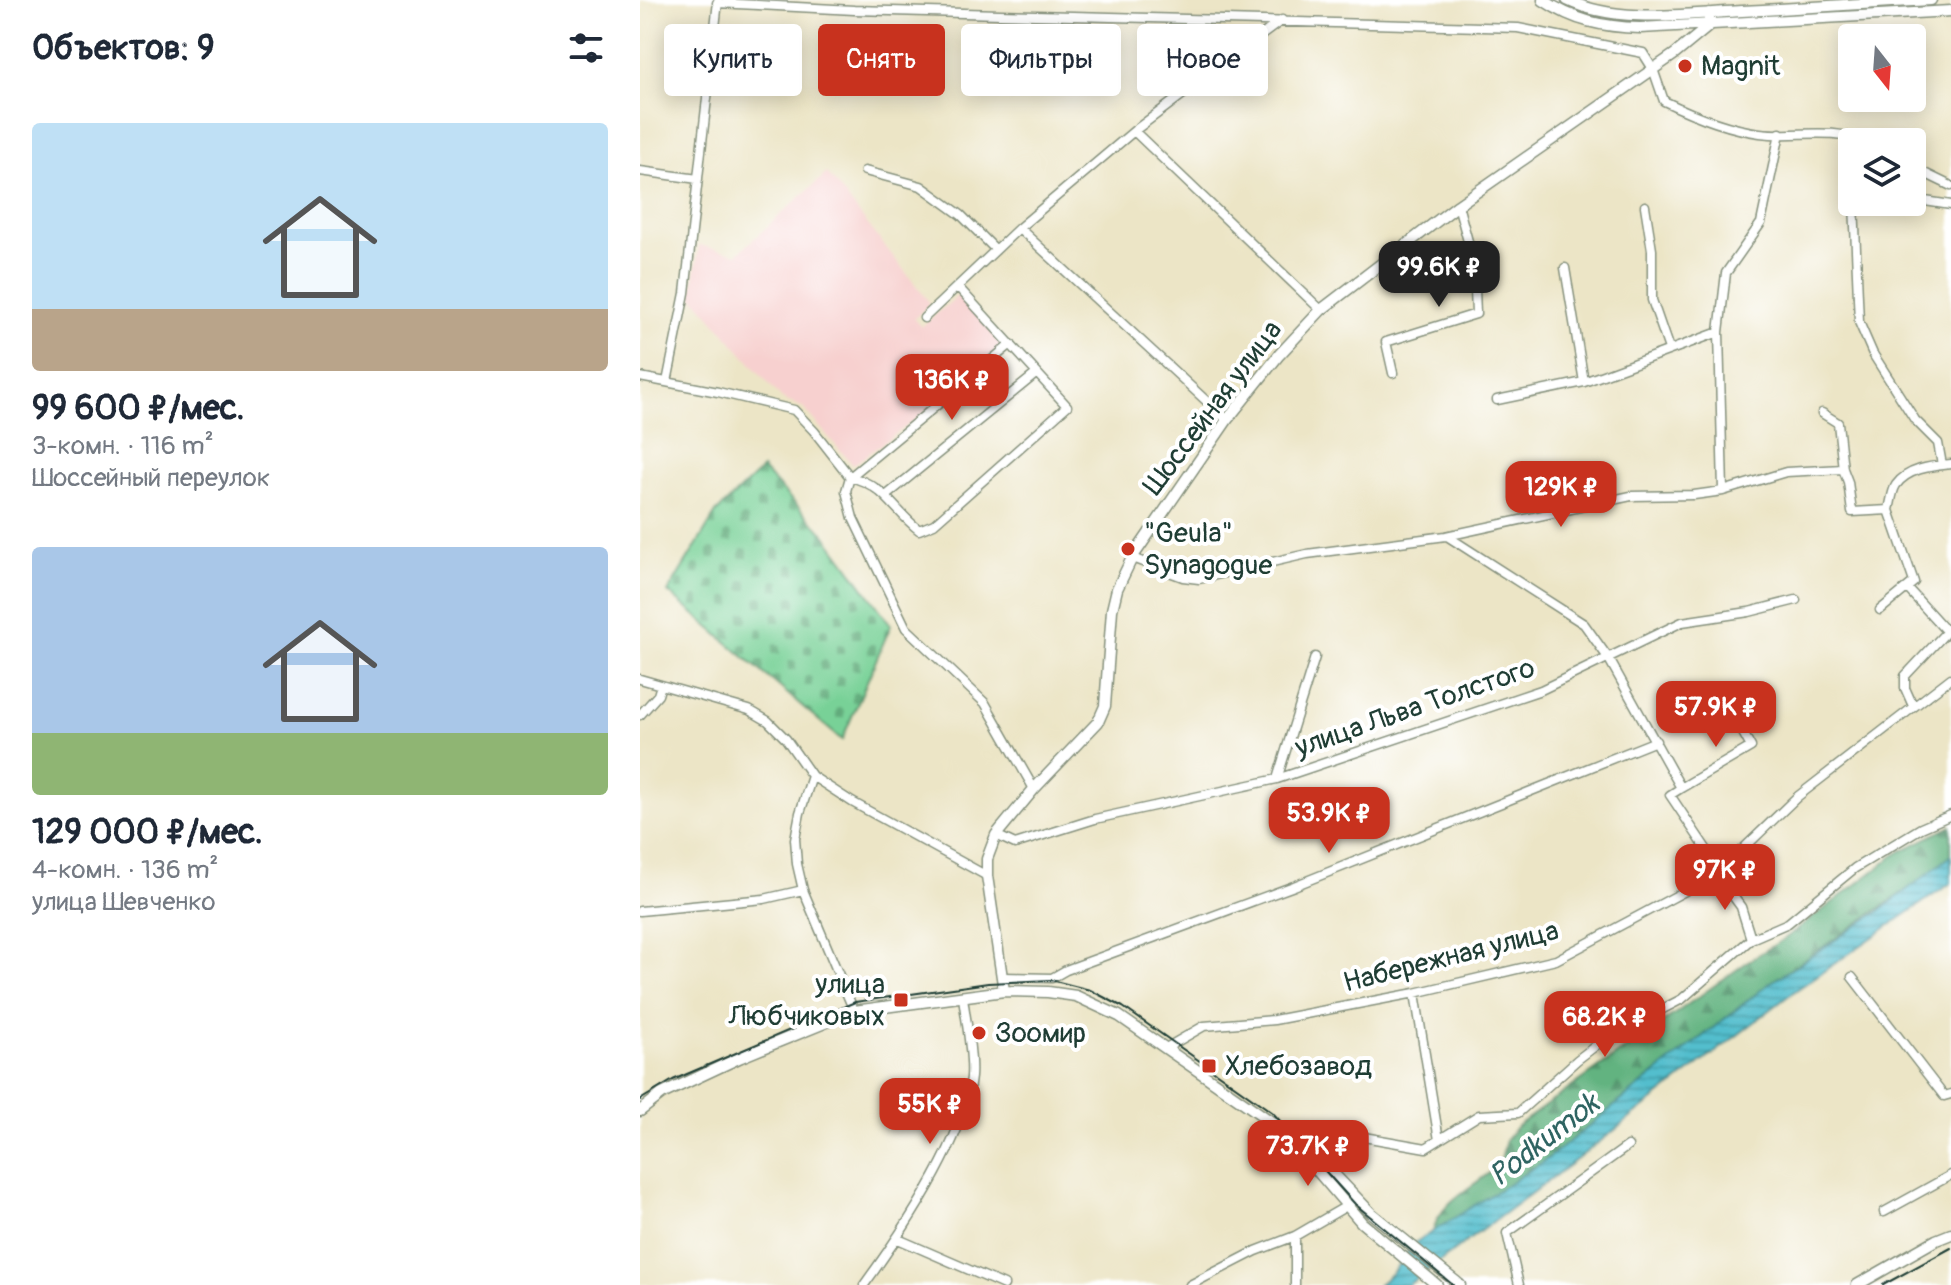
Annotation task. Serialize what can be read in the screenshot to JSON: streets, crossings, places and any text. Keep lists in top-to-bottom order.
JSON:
{
  "streets": {
    "main road": ["Шоссейная улица"],
    "street": ["улица Льва Толстого", "Набережная улица"]
  },
  "crossings": [
    ["Шоссейная улица", "улица Льва Толстого"]
  ],
  "water": ["Podkumok"],
  "places": {
    "other": ["Magnit", "\"Geula\" Synagogue", "Зоомир"],
    "transit": ["улица Любчиковых", "Хлебозавод"]
  },
  "north": "bottom",
  "page": {
    "heading": "Объектов: 9",
    "chip": [
      "Купить",
      "Снять",
      "Фильтры",
      "Новое"
    ],
    "list": [
      {
        "name": "99 600 ₽/мес.",
        "note": "3-комн. · 116 m² · Шоссейный переулок"
      },
      {
        "name": "129 000 ₽/мес.",
        "note": "4-комн. · 136 m² · улица Шевченко"
      }
    ],
    "price": [
      "99.6K ₽",
      "136K ₽",
      "129K ₽",
      "57.9K ₽",
      "53.9K ₽",
      "97K ₽",
      "68.2K ₽",
      "55K ₽",
      "73.7K ₽"
    ]
  }
}
